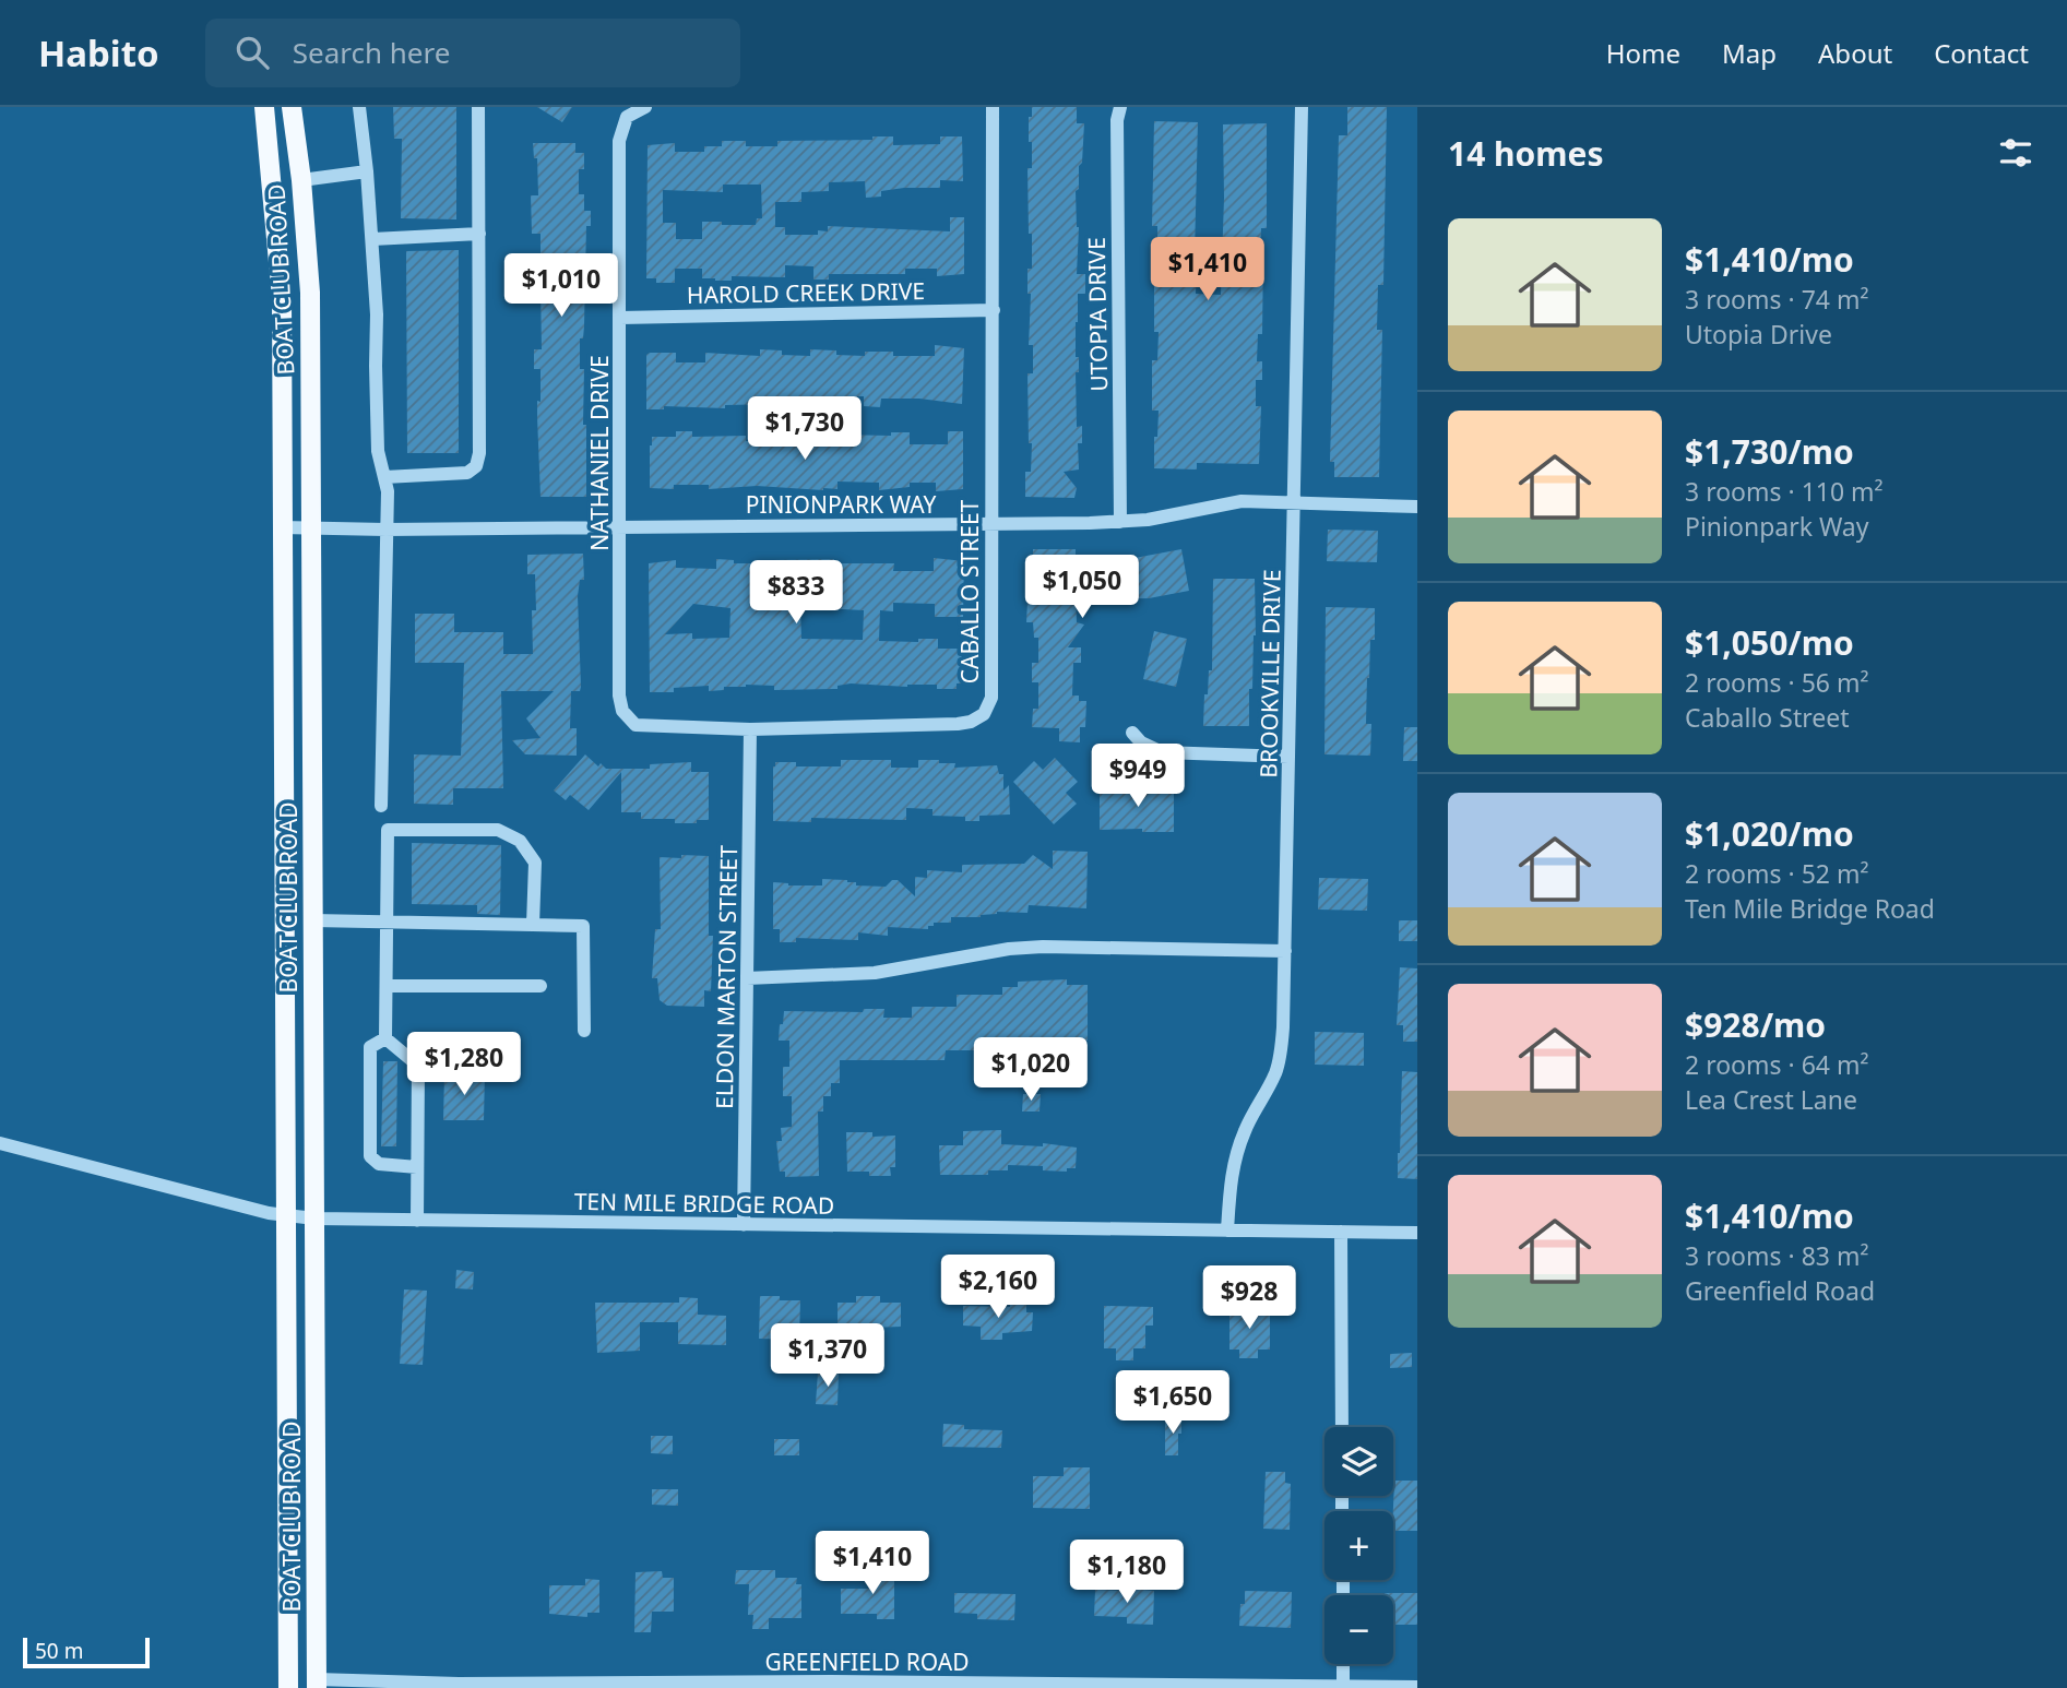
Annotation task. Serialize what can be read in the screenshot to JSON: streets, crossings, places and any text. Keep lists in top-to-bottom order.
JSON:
{
  "streets": {
    "main road": ["BOAT CLUB ROAD"],
    "street": [
      "HAROLD CREEK DRIVE",
      "UTOPIA DRIVE",
      "NATHANIEL DRIVE",
      "PINIONPARK WAY",
      "CABALLO STREET",
      "BROOKVILLE DRIVE",
      "ELDON MARTON STREET",
      "TEN MILE BRIDGE ROAD",
      "GREENFIELD ROAD"
    ]
  },
  "crossings": [
    ["BOAT CLUB ROAD", "PINIONPARK WAY"],
    ["BOAT CLUB ROAD", "TEN MILE BRIDGE ROAD"],
    ["BOAT CLUB ROAD", "GREENFIELD ROAD"],
    ["HAROLD CREEK DRIVE", "NATHANIEL DRIVE"],
    ["HAROLD CREEK DRIVE", "CABALLO STREET"],
    ["UTOPIA DRIVE", "PINIONPARK WAY"],
    ["NATHANIEL DRIVE", "PINIONPARK WAY"],
    ["NATHANIEL DRIVE", "CABALLO STREET"],
    ["PINIONPARK WAY", "CABALLO STREET"],
    ["PINIONPARK WAY", "BROOKVILLE DRIVE"],
    ["CABALLO STREET", "ELDON MARTON STREET"],
    ["BROOKVILLE DRIVE", "TEN MILE BRIDGE ROAD"],
    ["ELDON MARTON STREET", "TEN MILE BRIDGE ROAD"]
  ],
  "scale_bar": "50 m",
  "page": {
    "header": "Habito",
    "search": "Search here",
    "nav": [
      "Home",
      "Map",
      "About",
      "Contact"
    ],
    "heading": "14 homes",
    "list": [
      {
        "name": "$1,410/mo",
        "note": "3 rooms · 74 m² · Utopia Drive"
      },
      {
        "name": "$1,730/mo",
        "note": "3 rooms · 110 m² · Pinionpark Way"
      },
      {
        "name": "$1,050/mo",
        "note": "2 rooms · 56 m² · Caballo Street"
      },
      {
        "name": "$1,020/mo",
        "note": "2 rooms · 52 m² · Ten Mile Bridge Road"
      },
      {
        "name": "$928/mo",
        "note": "2 rooms · 64 m² · Lea Crest Lane"
      },
      {
        "name": "$1,410/mo",
        "note": "3 rooms · 83 m² · Greenfield Road"
      }
    ],
    "price": [
      "$1,410",
      "$1,010",
      "$1,730",
      "$1,050",
      "$833",
      "$949",
      "$1,280",
      "$1,020",
      "$2,160",
      "$928",
      "$1,370",
      "$1,650",
      "$1,410",
      "$1,180"
    ],
    "map_buttons": ["+", "−"],
    "scale": "50 m"
  }
}
